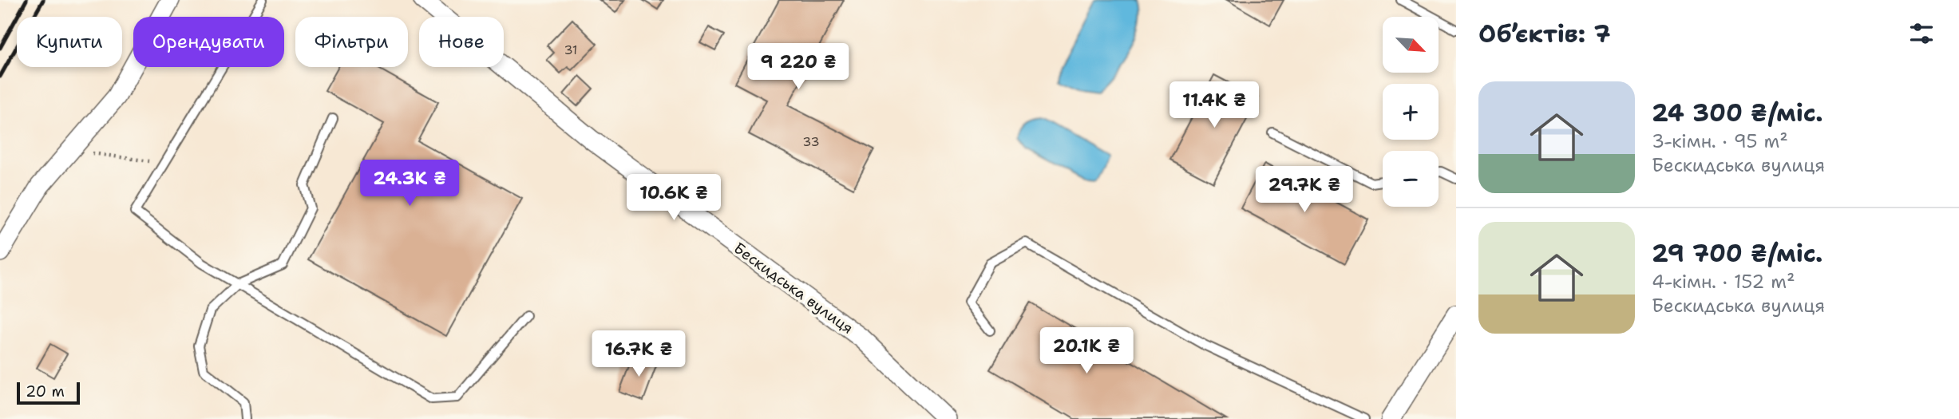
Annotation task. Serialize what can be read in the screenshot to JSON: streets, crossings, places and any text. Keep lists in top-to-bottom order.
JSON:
{
  "streets": {
    "street": ["Бескидська вулиця"]
  },
  "house_numbers": ["31", "33"],
  "scale_bar": "20 m",
  "north": "bottom right",
  "page": {
    "heading": "Об’єктів: 7",
    "map_buttons": ["+", "−"],
    "chip": [
      "Купити",
      "Орендувати",
      "Фільтри",
      "Нове"
    ],
    "price": [
      "9 220 ₴",
      "11.4K ₴",
      "24.3K ₴",
      "29.7K ₴",
      "10.6K ₴",
      "20.1K ₴",
      "16.7K ₴"
    ],
    "list": [
      {
        "name": "24 300 ₴/міс.",
        "note": "3-кімн. · 95 m² · Бескидська вулиця"
      },
      {
        "name": "29 700 ₴/міс.",
        "note": "4-кімн. · 152 m² · Бескидська вулиця"
      }
    ],
    "scale": "20 m"
  }
}
